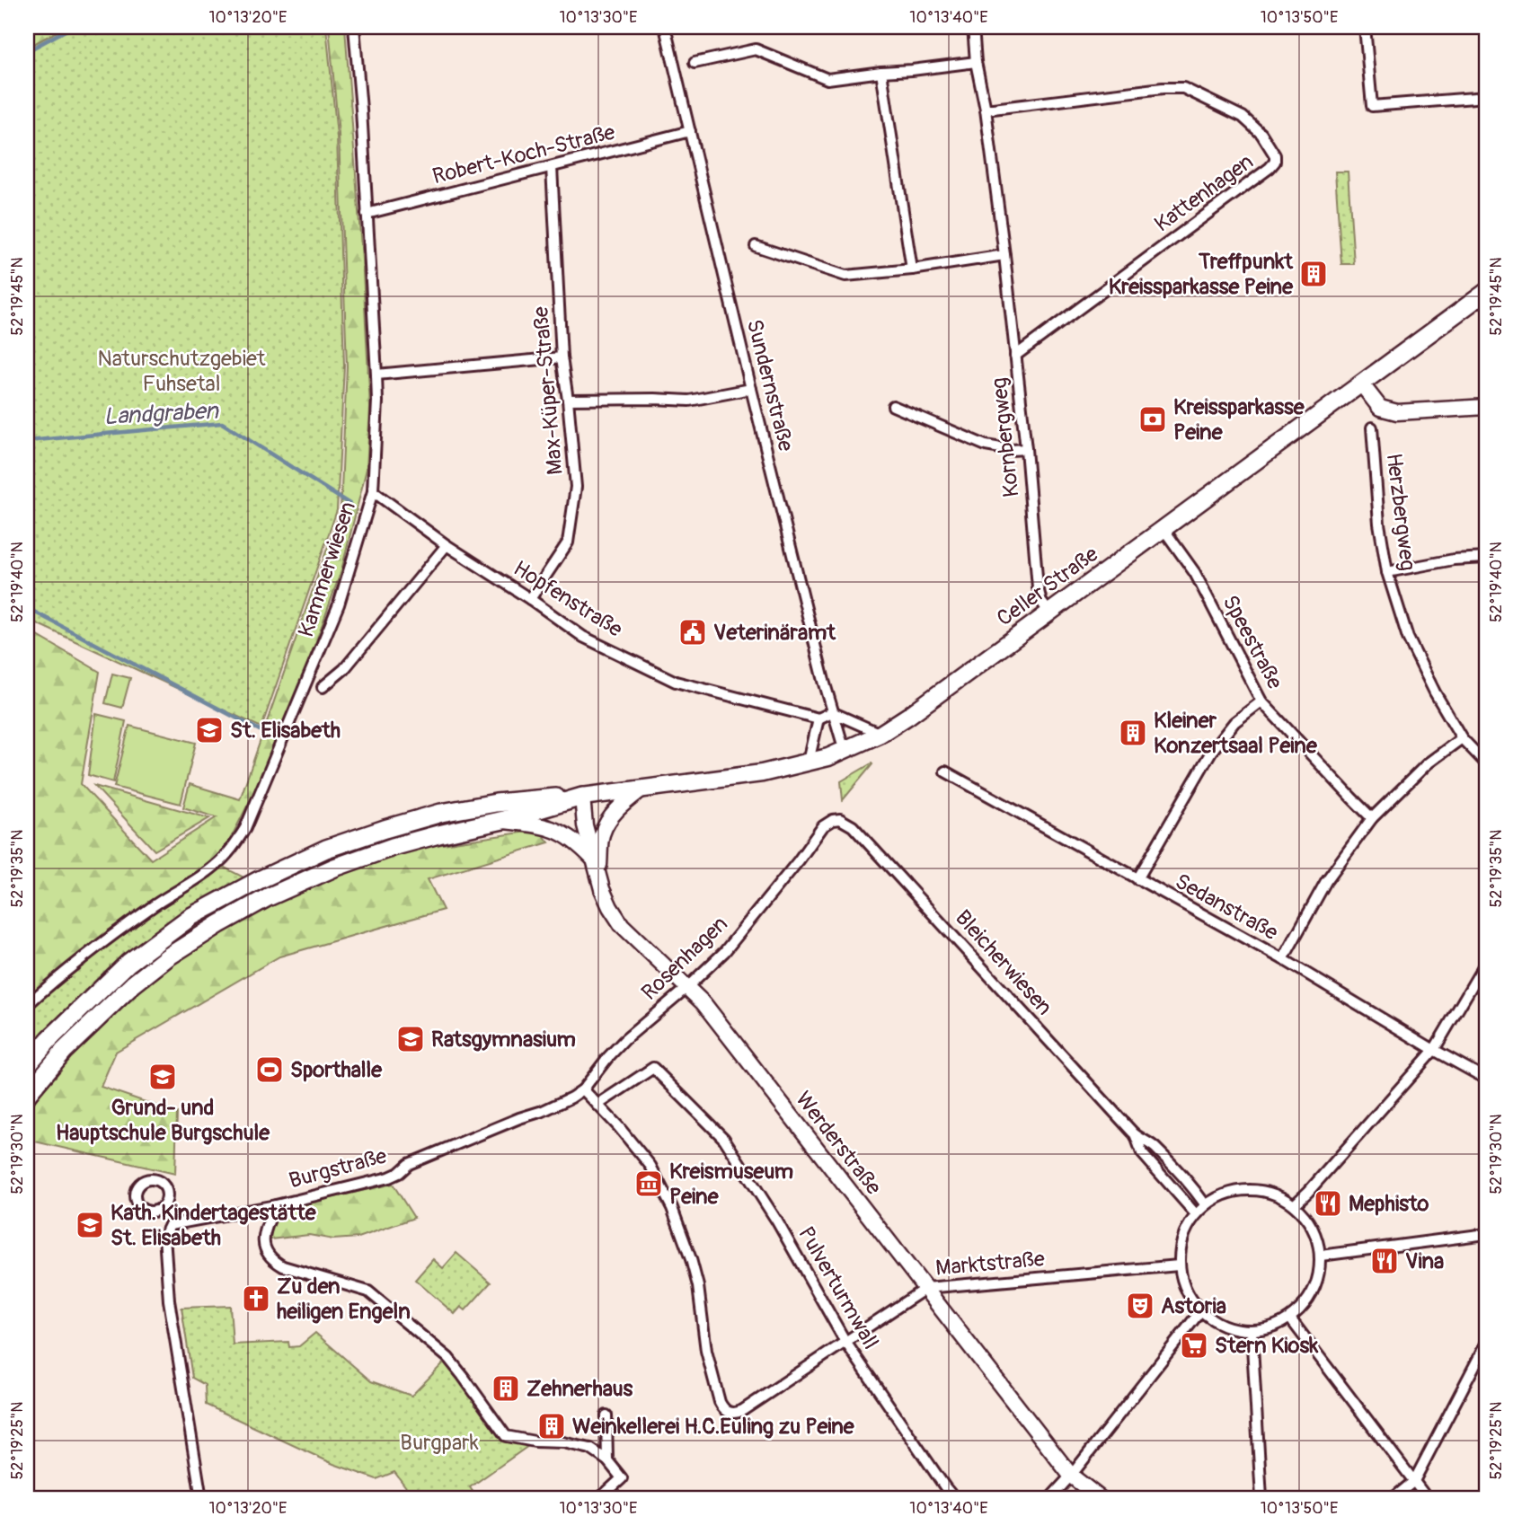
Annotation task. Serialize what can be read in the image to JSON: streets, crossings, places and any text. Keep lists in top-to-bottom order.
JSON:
{
  "streets": {
    "main road": ["Celler Straße"],
    "street": [
      "Robert-Koch-Straße",
      "Kattenhagen",
      "Sundernstraße",
      "Max-Küper-Straße",
      "Kornbergweg",
      "Herzbergweg",
      "Kammerwiesen",
      "Hopfenstraße",
      "Speestraße",
      "Sedanstraße",
      "Rosenhagen",
      "Bleicherwiesen",
      "Werderstraße",
      "Burgstraße",
      "Marktstraße",
      "Pulverturmwall"
    ]
  },
  "crossings": [
    ["Robert-Koch-Straße", "Sundernstraße"],
    ["Robert-Koch-Straße", "Max-Küper-Straße"],
    ["Robert-Koch-Straße", "Kammerwiesen"],
    ["Kattenhagen", "Kornbergweg"],
    ["Sundernstraße", "Celler Straße"],
    ["Max-Küper-Straße", "Hopfenstraße"],
    ["Kornbergweg", "Celler Straße"],
    ["Kammerwiesen", "Hopfenstraße"],
    ["Celler Straße", "Speestraße"],
    ["Celler Straße", "Werderstraße"],
    ["Rosenhagen", "Bleicherwiesen"],
    ["Rosenhagen", "Werderstraße"],
    ["Rosenhagen", "Burgstraße"],
    ["Bleicherwiesen", "Marktstraße"],
    ["Werderstraße", "Marktstraße"],
    ["Marktstraße", "Pulverturmwall"]
  ],
  "water": ["Landgraben"],
  "parks": ["Naturschutzgebiet Fuhsetal", "Burgpark"],
  "places": {
    "building": [
      "Treffpunkt Kreissparkasse Peine",
      "Kleiner Konzertsaal Peine",
      "Zehnerhaus",
      "Weinkellerei H.C.Euling zu Peine"
    ],
    "bank": ["Kreissparkasse Peine"],
    "public building": ["Veterinäramt"],
    "school or university": [
      "St. Elisabeth",
      "Ratsgymnasium",
      "Grund- und Hauptschule Burgschule",
      "Kath. Kindertagestätte St. Elisabeth"
    ],
    "sports": ["Sporthalle"],
    "museum": ["Kreismuseum Peine"],
    "restaurant": ["Mephisto", "Vina"],
    "church": ["Zu den heiligen Engeln"],
    "theatre": ["Astoria"],
    "supermarket": ["Stern Kiosk"]
  },
  "coordinates": [
    "10°13'20\"E",
    "10°13'30\"E",
    "10°13'40\"E",
    "10°13'50\"E",
    "52°19'45\"N",
    "52°19'40\"N",
    "52°19'35\"N",
    "52°19'30\"N",
    "52°19'25\"N"
  ]
}
